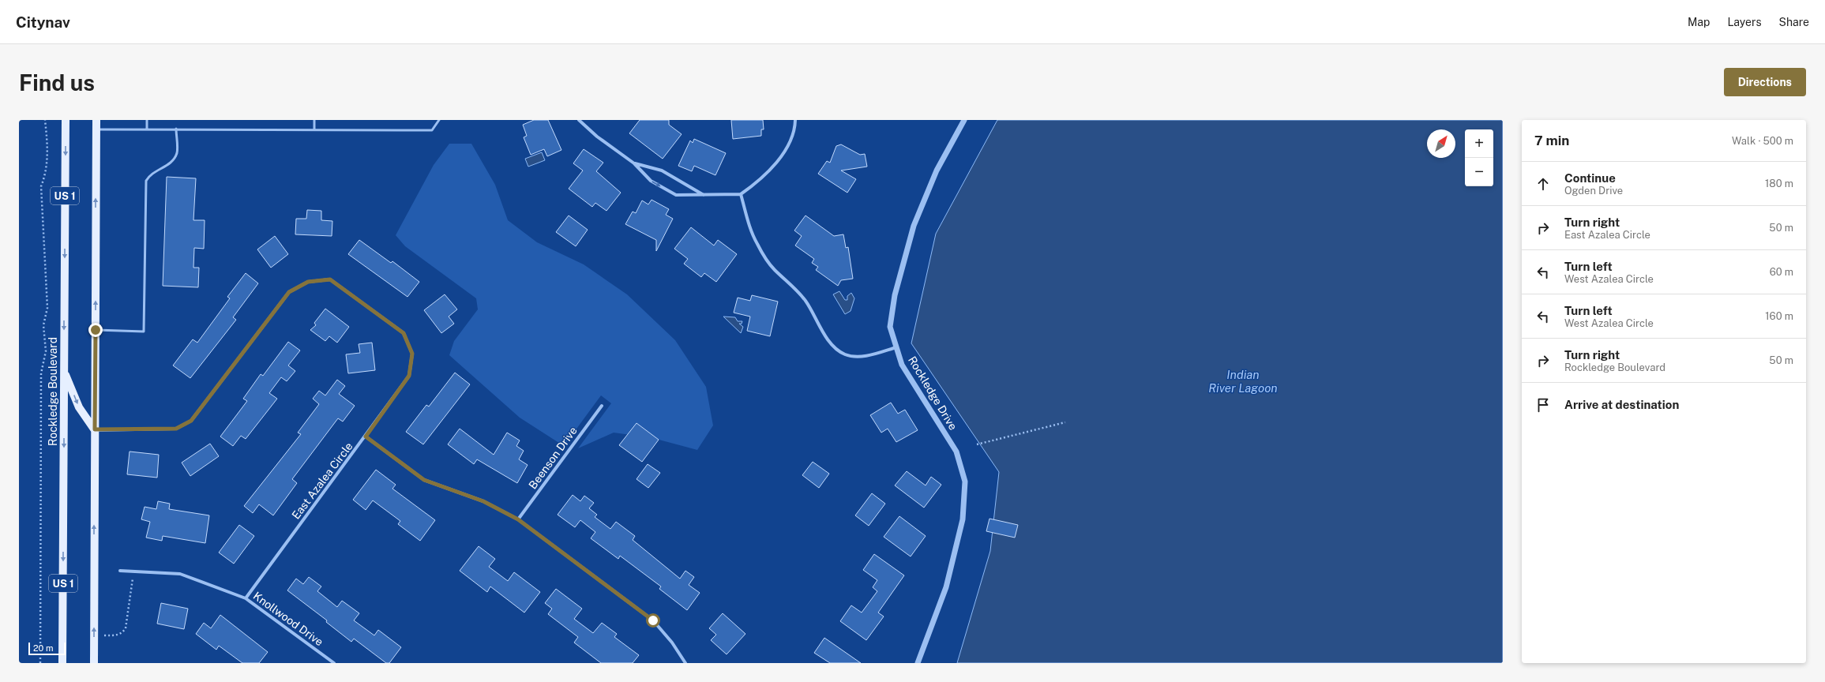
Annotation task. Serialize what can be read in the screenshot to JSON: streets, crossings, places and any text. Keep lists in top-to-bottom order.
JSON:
{
  "streets": {
    "main road": ["US 1", "Rockledge Boulevard"],
    "street": [
      "Rockledge Drive",
      "Beenson Drive",
      "East Azalea Circle",
      "Knollwood Drive"
    ]
  },
  "crossings": [
    ["US 1", "East Azalea Circle"],
    ["East Azalea Circle", "Knollwood Drive"]
  ],
  "water": ["Indian River Lagoon"],
  "scale_bar": "20 m",
  "north": "top right",
  "page": {
    "header": "Citynav",
    "nav": ["Map", "Layers", "Share"],
    "buttons": "Directions",
    "title": "Find us",
    "heading": ["7 min", "Walk · 500 m"],
    "map_buttons": ["+", "−"],
    "list": [
      ["Continue", "Ogden Drive", "180 m"],
      ["Turn right", "East Azalea Circle", "50 m"],
      ["Turn left", "West Azalea Circle", "60 m"],
      ["Turn left", "West Azalea Circle", "160 m"],
      ["Turn right", "Rockledge Boulevard", "50 m"],
      "Arrive at destination"
    ],
    "scale": "20 m"
  }
}
